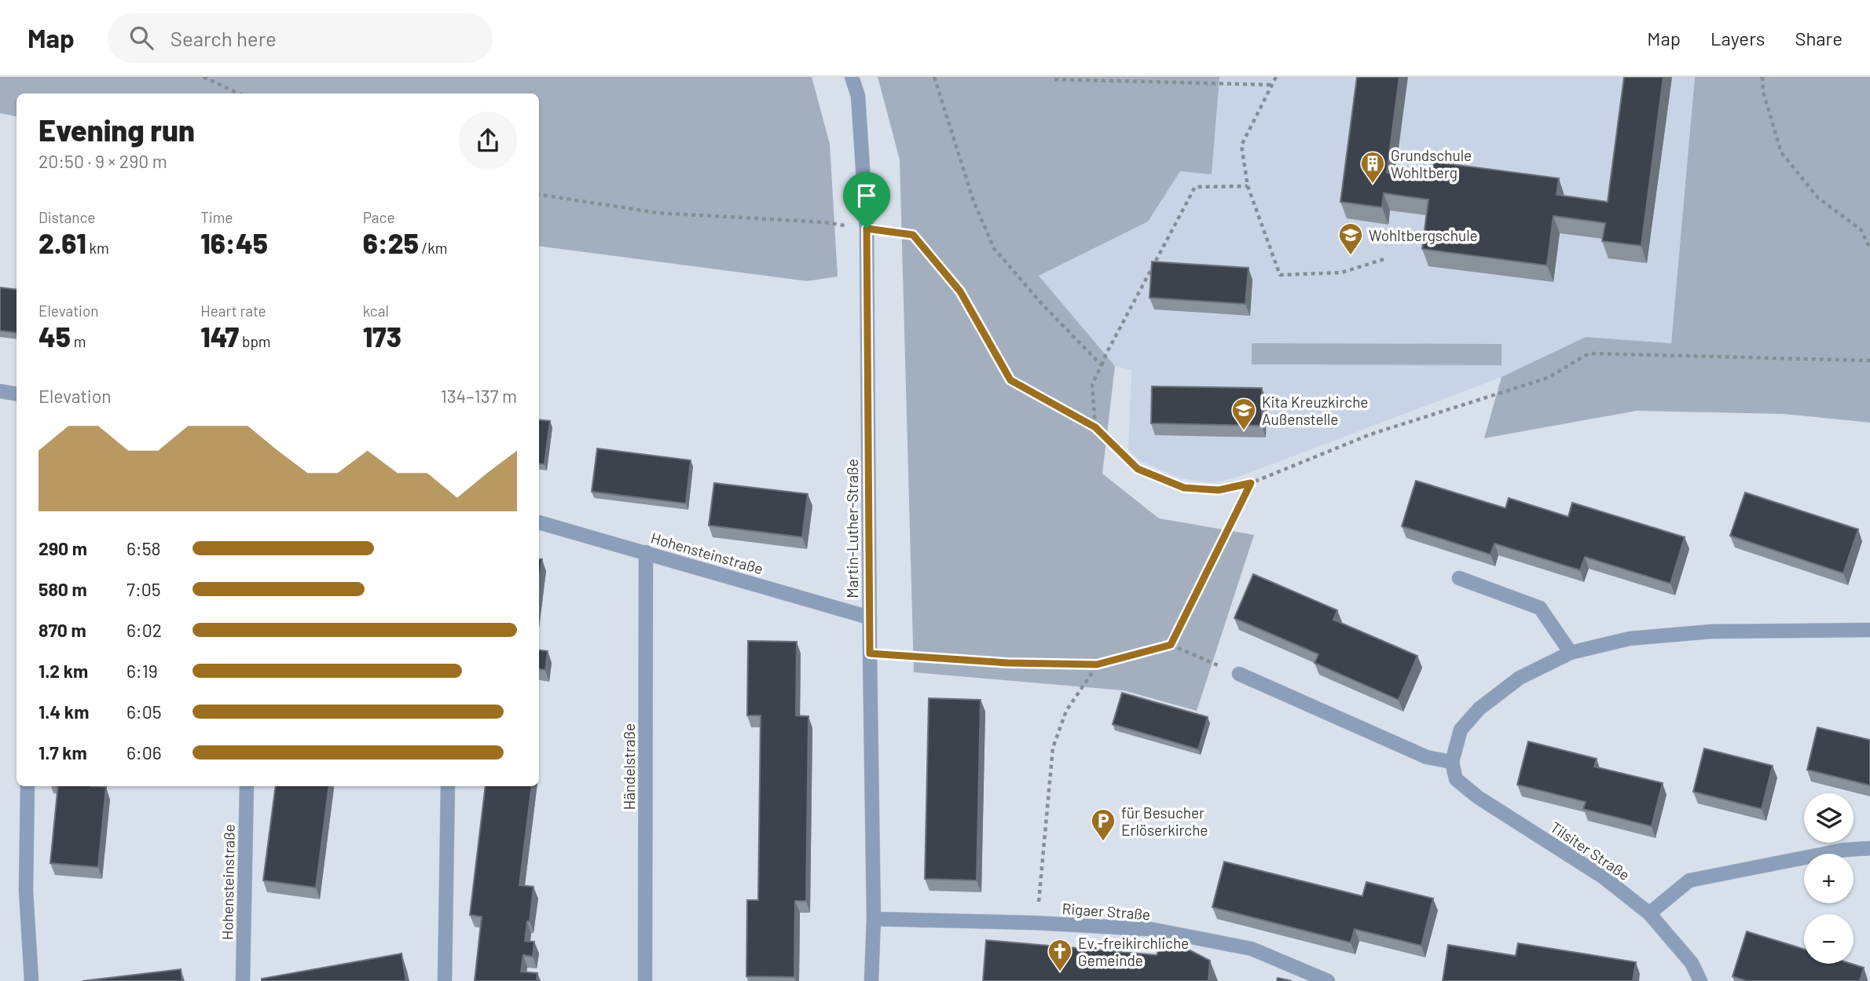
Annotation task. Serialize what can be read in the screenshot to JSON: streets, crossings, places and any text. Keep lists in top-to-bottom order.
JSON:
{
  "streets": {
    "street": [
      "Martin-Luther-Straße",
      "Hohensteinstraße",
      "Händelstraße",
      "Tilsiter Straße",
      "Rigaer Straße"
    ]
  },
  "crossings": [
    ["Martin-Luther-Straße", "Hohensteinstraße"],
    ["Martin-Luther-Straße", "Rigaer Straße"],
    ["Hohensteinstraße", "Händelstraße"]
  ],
  "places": {
    "building": ["Grundschule Wohltberg"],
    "school or university": ["Wohltbergschule", "Kita Kreuzkirche Außenstelle"],
    "parking": ["für Besucher Erlöserkirche"],
    "church": ["Ev.-freikirchliche Gemeinde"]
  },
  "page": {
    "header": "Map",
    "search": "Search here",
    "nav": ["Map", "Layers", "Share"],
    "heading": ["Evening run", "20:50 · 9 × 290 m"],
    "stats": [
      ["Distance", "2.61 km"],
      ["Time", "16:45"],
      ["Pace", "6:25 /km"],
      ["Elevation", "45 m"],
      ["Heart rate", "147 bpm"],
      ["kcal", "173"]
    ],
    "chart": ["Elevation", "134–137 m"],
    "list": [
      {
        "name": "290 m",
        "note": "6:58"
      },
      {
        "name": "580 m",
        "note": "7:05"
      },
      {
        "name": "870 m",
        "note": "6:02"
      },
      {
        "name": "1.2 km",
        "note": "6:19"
      },
      {
        "name": "1.4 km",
        "note": "6:05"
      },
      {
        "name": "1.7 km",
        "note": "6:06"
      }
    ],
    "map_buttons": ["+", "−"]
  }
}
